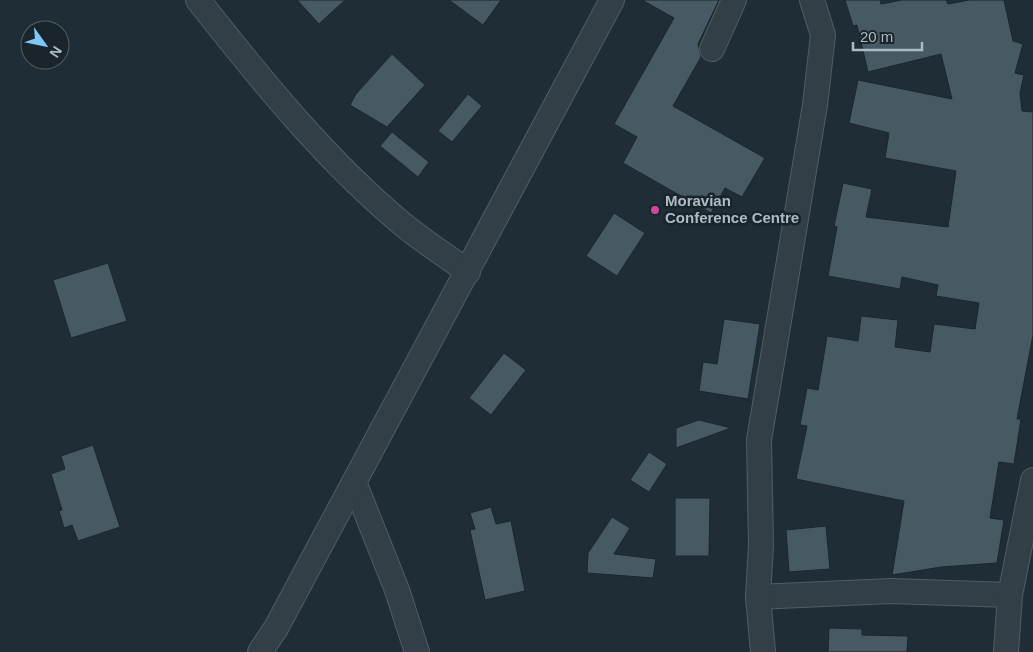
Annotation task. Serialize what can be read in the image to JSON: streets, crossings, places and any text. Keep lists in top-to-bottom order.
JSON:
{
  "places": ["Moravian Conference Centre"],
  "scale_bar": "20 m",
  "north": "bottom right"
}
